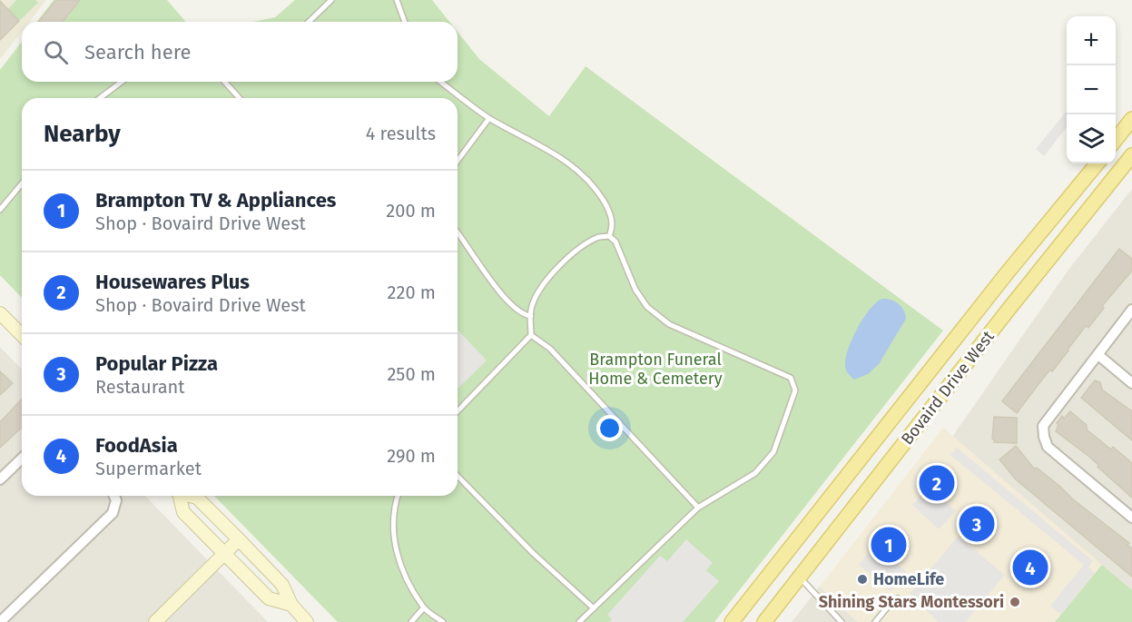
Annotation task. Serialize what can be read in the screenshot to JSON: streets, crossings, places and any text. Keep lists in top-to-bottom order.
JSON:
{
  "streets": {
    "main road": ["Bovaird Drive West"]
  },
  "parks": ["Brampton Funeral Home & Cemetery"],
  "places": ["HomeLife", "Shining Stars Montessori"],
  "page": {
    "map_buttons": ["+", "−"],
    "search": "Search here",
    "heading": ["Nearby", "4 results"],
    "list": [
      {
        "mark": "1",
        "name": "Brampton TV & Appliances",
        "note": "Shop · Bovaird Drive West",
        "value": "200 m"
      },
      {
        "mark": "2",
        "name": "Housewares Plus",
        "note": "Shop · Bovaird Drive West",
        "value": "220 m"
      },
      {
        "mark": "3",
        "name": "Popular Pizza",
        "note": "Restaurant",
        "value": "250 m"
      },
      {
        "mark": "4",
        "name": "FoodAsia",
        "note": "Supermarket",
        "value": "290 m"
      }
    ],
    "pins": [
      "2",
      "3",
      "1",
      "4"
    ]
  }
}
